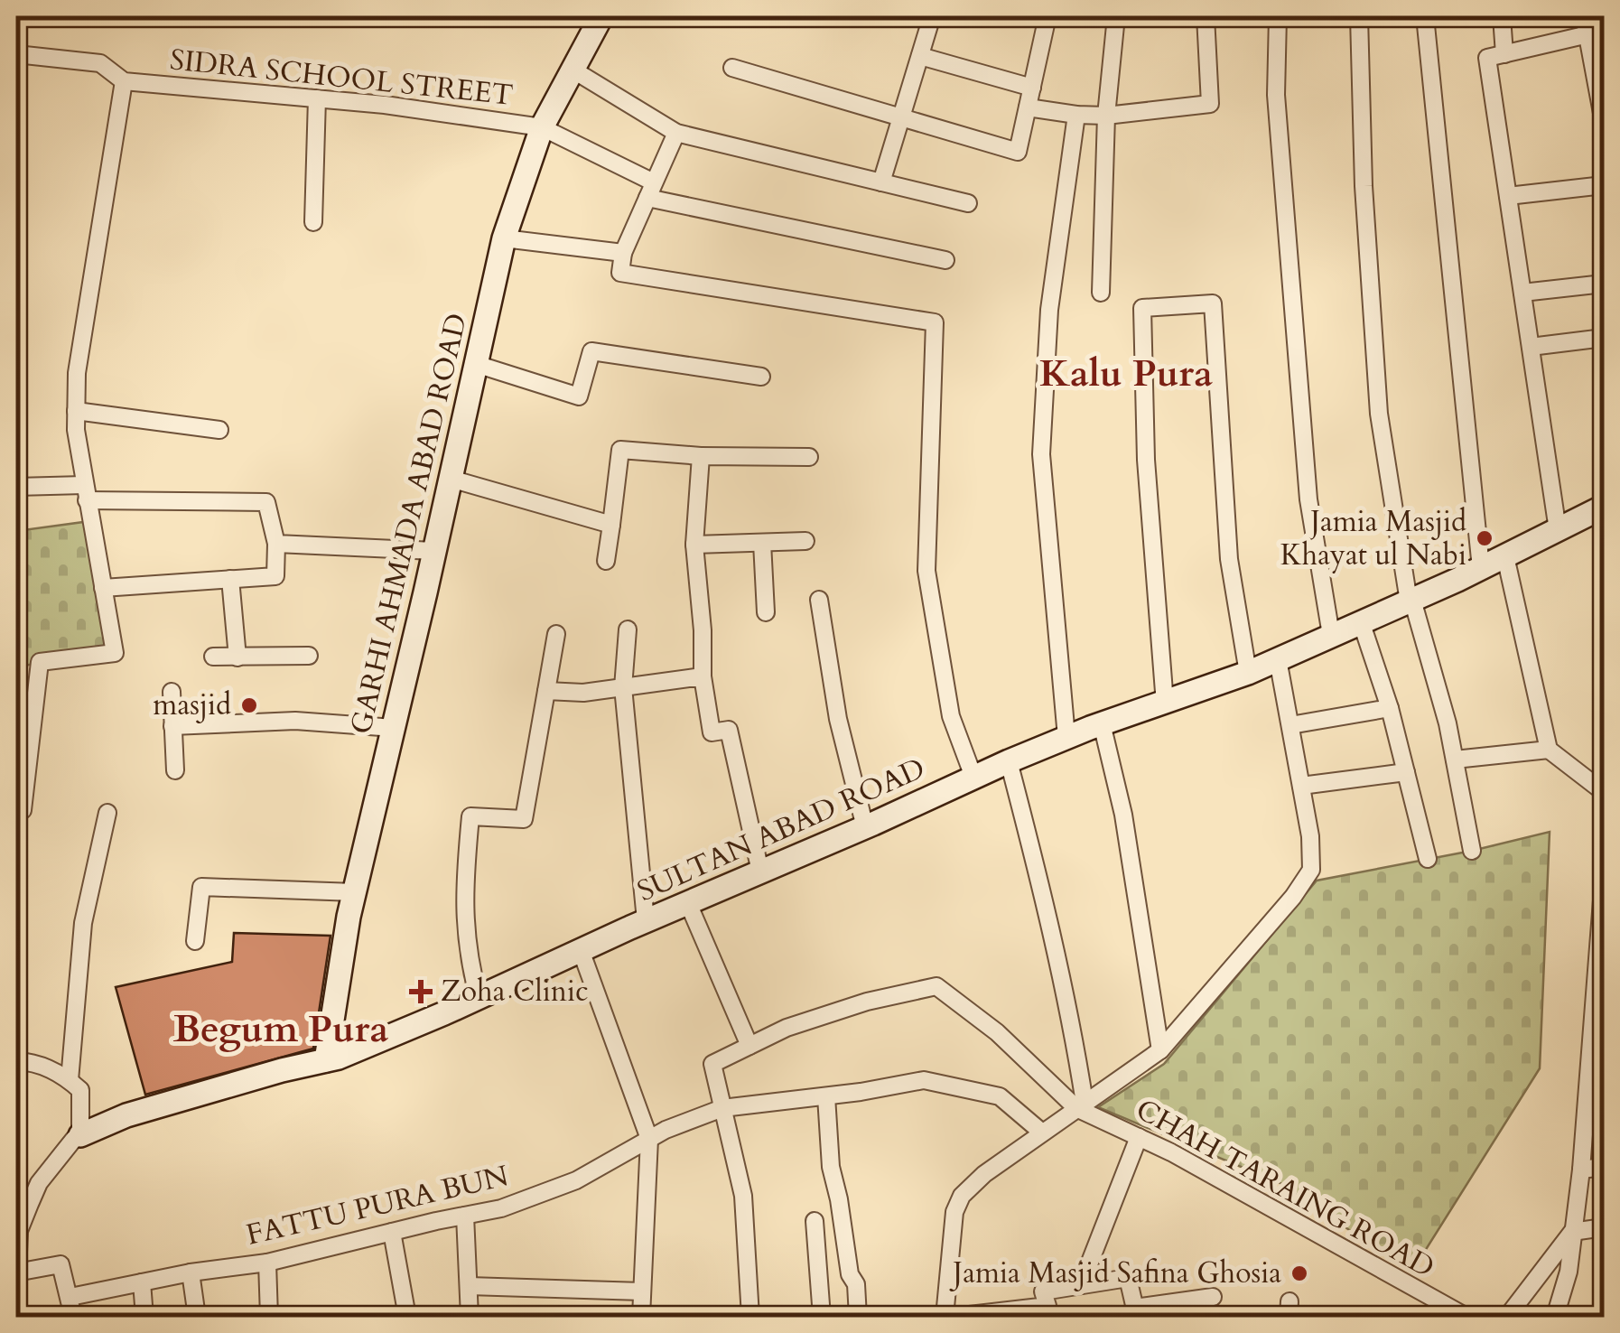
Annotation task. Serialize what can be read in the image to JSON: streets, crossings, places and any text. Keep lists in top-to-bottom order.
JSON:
{
  "streets": {
    "street": [
      "SIDRA SCHOOL STREET",
      "GARHI AHMADA ABAD ROAD",
      "SULTAN ABAD ROAD",
      "CHAH TARAING ROAD",
      "FATTU PURA BUN"
    ]
  },
  "crossings": [
    ["SIDRA SCHOOL STREET", "GARHI AHMADA ABAD ROAD"],
    ["GARHI AHMADA ABAD ROAD", "SULTAN ABAD ROAD"]
  ],
  "districts": ["Kalu Pura", "Begum Pura"],
  "places": {
    "other": ["Jamia Masjid Khayat ul Nabi", "masjid", "Jamia Masjid Safina Ghosia"],
    "health": ["Zoha Clinic"]
  }
}
